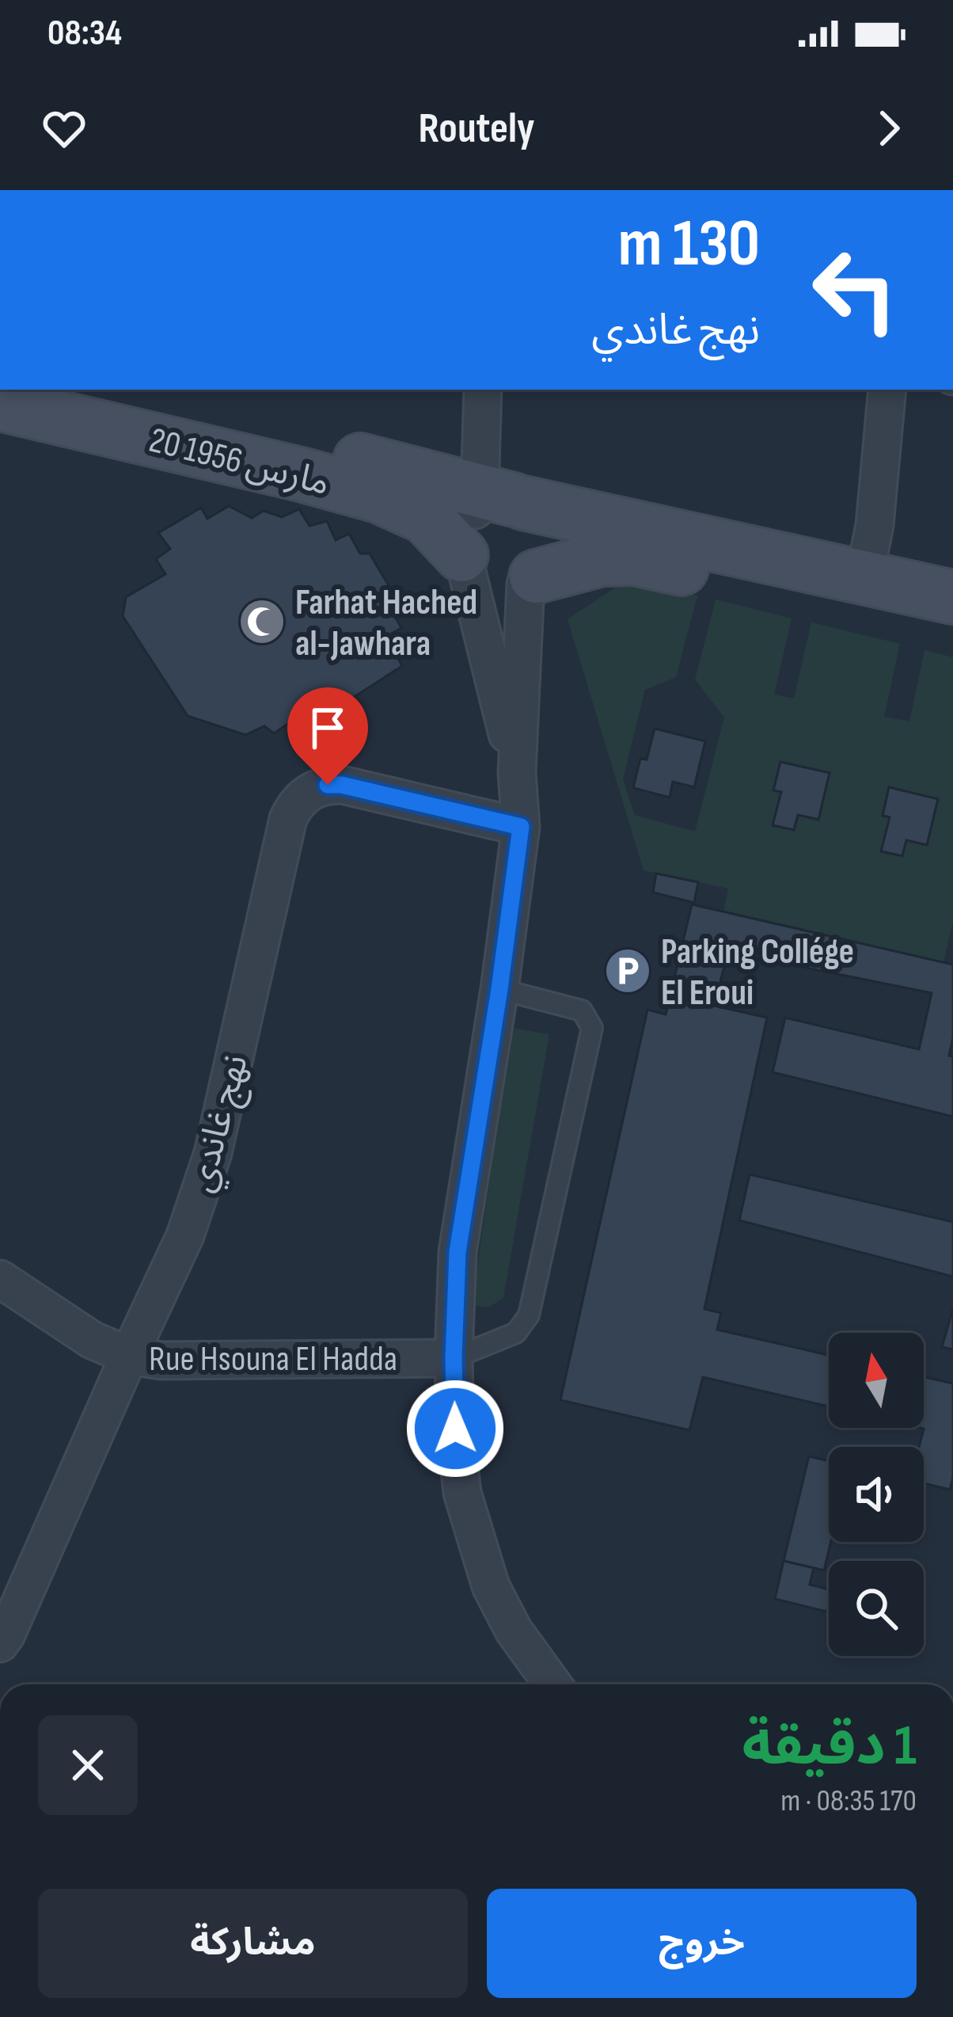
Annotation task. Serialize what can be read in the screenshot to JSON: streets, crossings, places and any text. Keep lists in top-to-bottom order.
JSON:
{
  "streets": {
    "main road": ["20 مارس 1956"],
    "street": ["نهج غاندي", "Rue Hsouna El Hadda"]
  },
  "crossings": [
    ["نهج غاندي", "Rue Hsouna El Hadda"]
  ],
  "places": {
    "mosque": ["Farhat Hached al-Jawhara"],
    "parking": ["Parking Collége El Eroui"]
  },
  "north": "top",
  "page": {
    "status": "08:34",
    "header": "Routely",
    "turn": ["130 m", "نهج غاندي"],
    "heading": ["1 دقيقة", "170 m · 08:35"],
    "buttons": ["خروج", "مشاركة"]
  }
}
